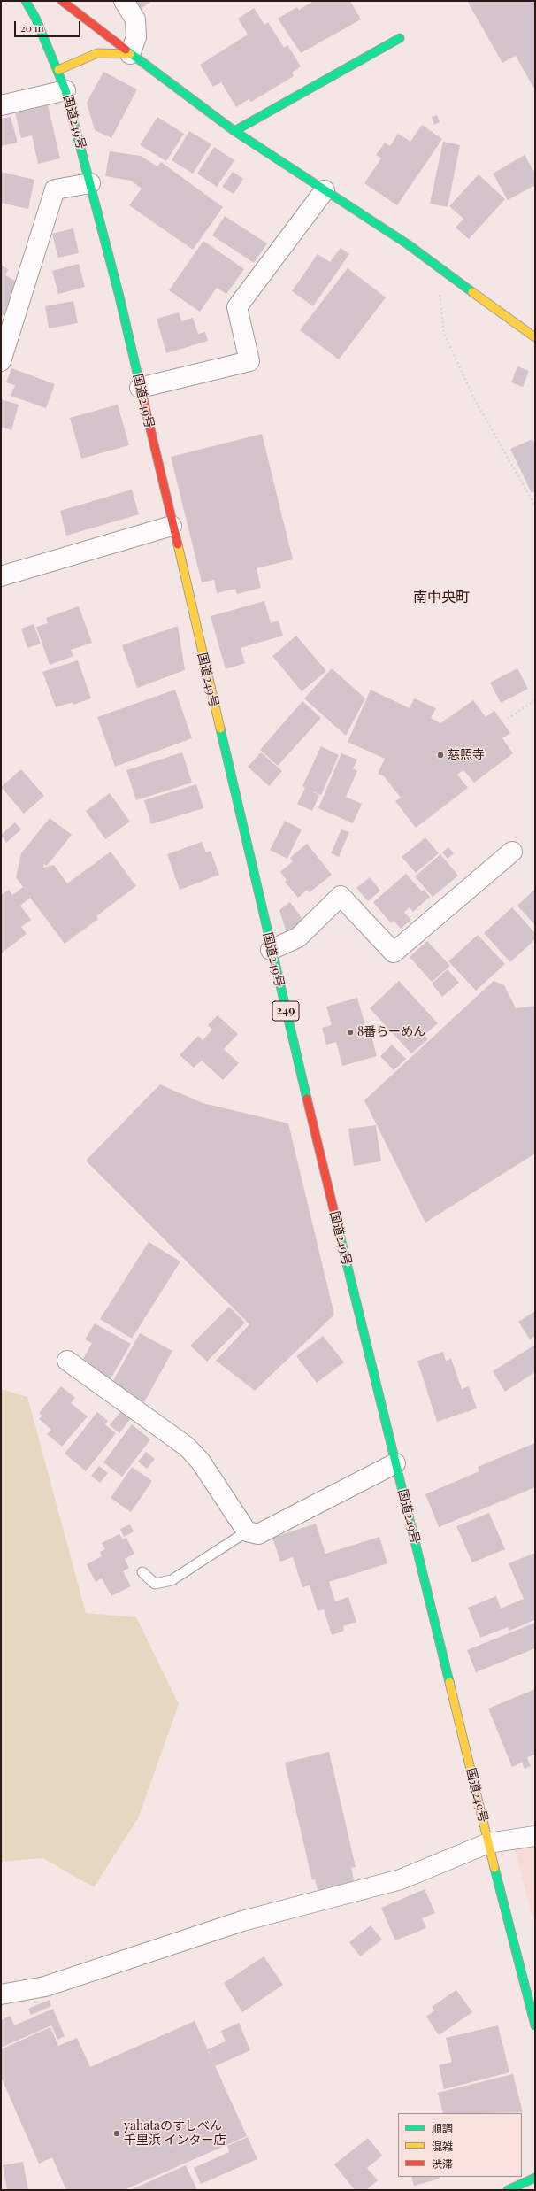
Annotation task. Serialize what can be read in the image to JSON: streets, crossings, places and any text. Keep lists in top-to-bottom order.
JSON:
{
  "streets": {
    "main road": ["国道249号", "249"]
  },
  "districts": ["南中央町"],
  "places": ["慈照寺", "8番らーめん", "yahataのすしべん 千里浜 インター店"],
  "legend": ["順調", "混雑", "渋滞"],
  "scale_bar": "20 m"
}
